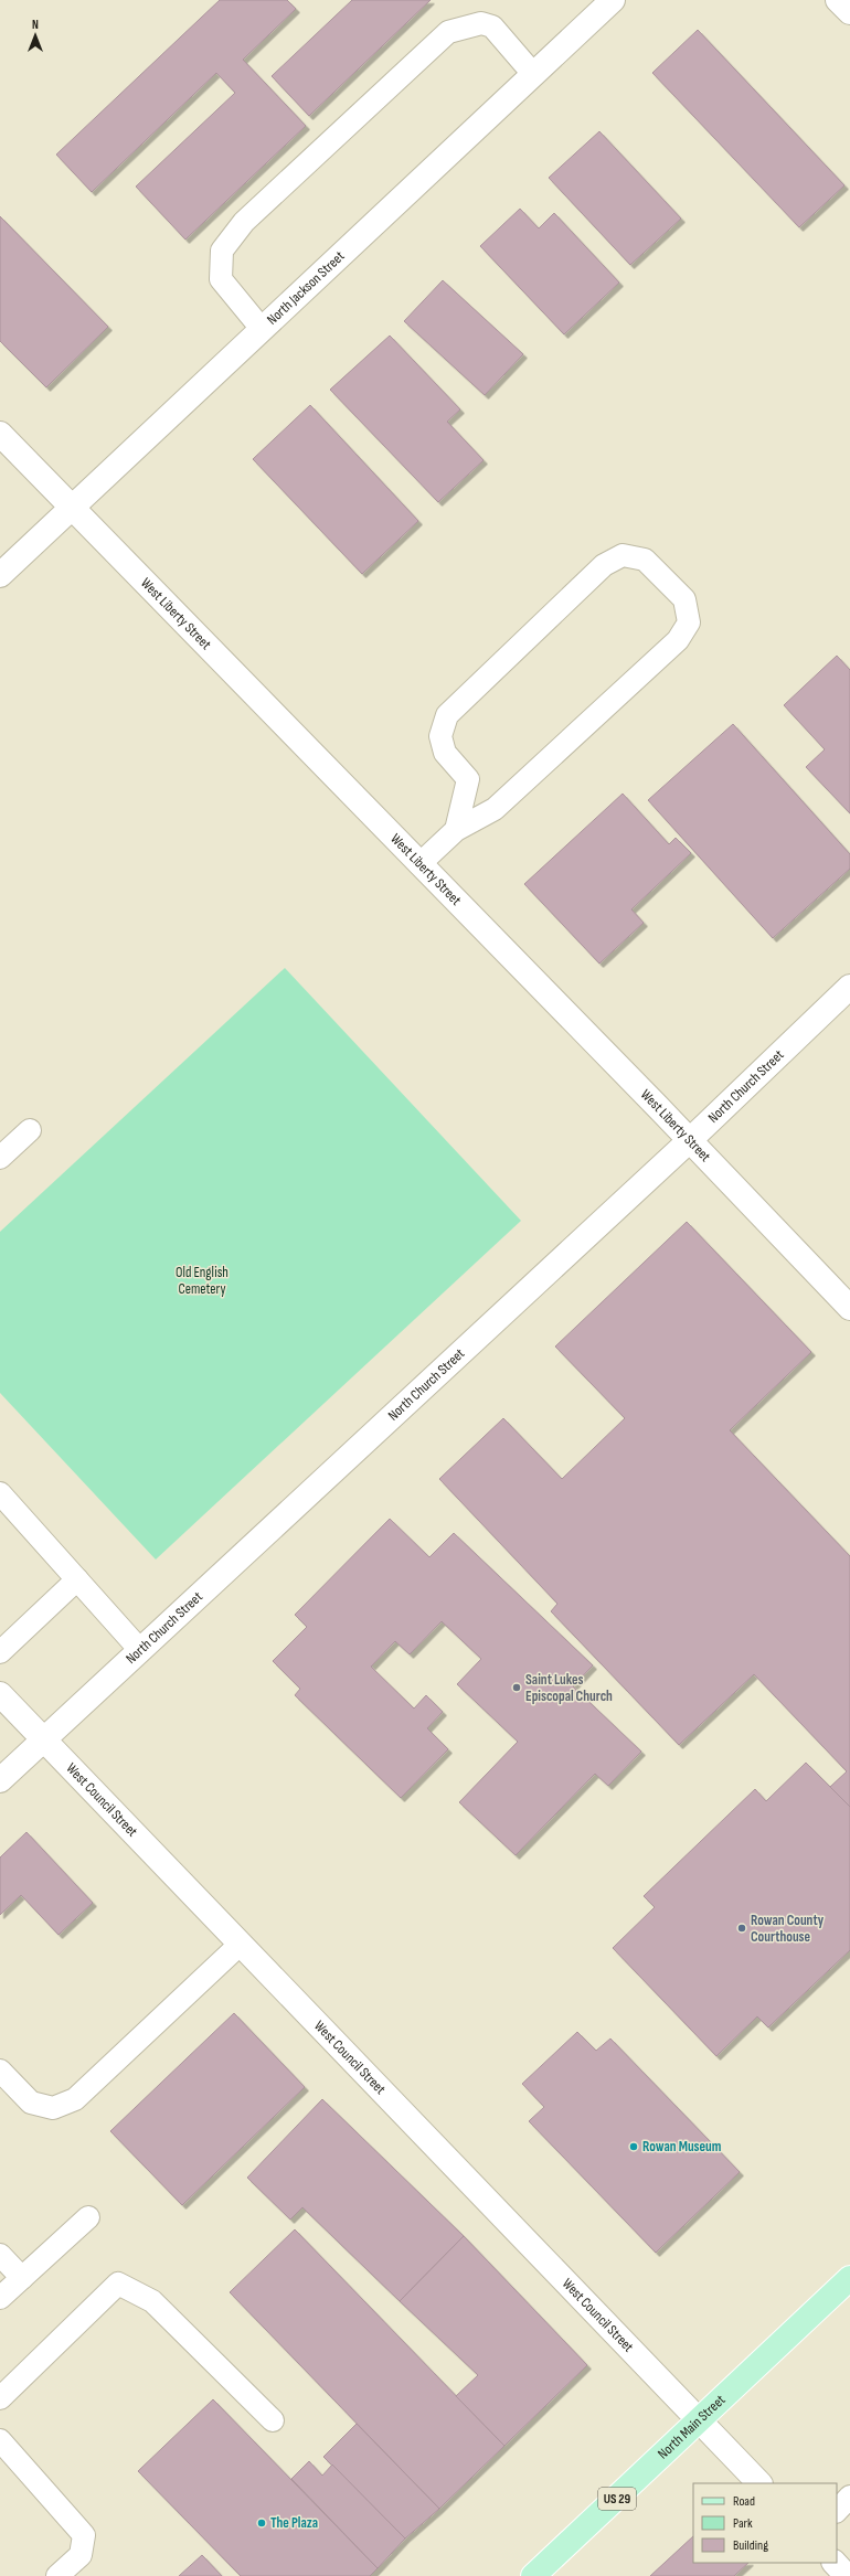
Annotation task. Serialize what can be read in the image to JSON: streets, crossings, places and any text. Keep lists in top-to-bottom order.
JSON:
{
  "streets": {
    "main road": ["North Main Street", "US 29"],
    "street": [
      "North Jackson Street",
      "West Liberty Street",
      "North Church Street",
      "West Council Street"
    ]
  },
  "crossings": [
    ["North Jackson Street", "West Liberty Street"],
    ["West Liberty Street", "North Church Street"],
    ["North Church Street", "West Council Street"],
    ["West Council Street", "North Main Street"]
  ],
  "parks": ["Old English Cemetery"],
  "places": [
    "Saint Lukes Episcopal Church",
    "Rowan County Courthouse",
    "Rowan Museum",
    "The Plaza"
  ],
  "legend": ["Road", "Park", "Building"],
  "north": "top"
}
